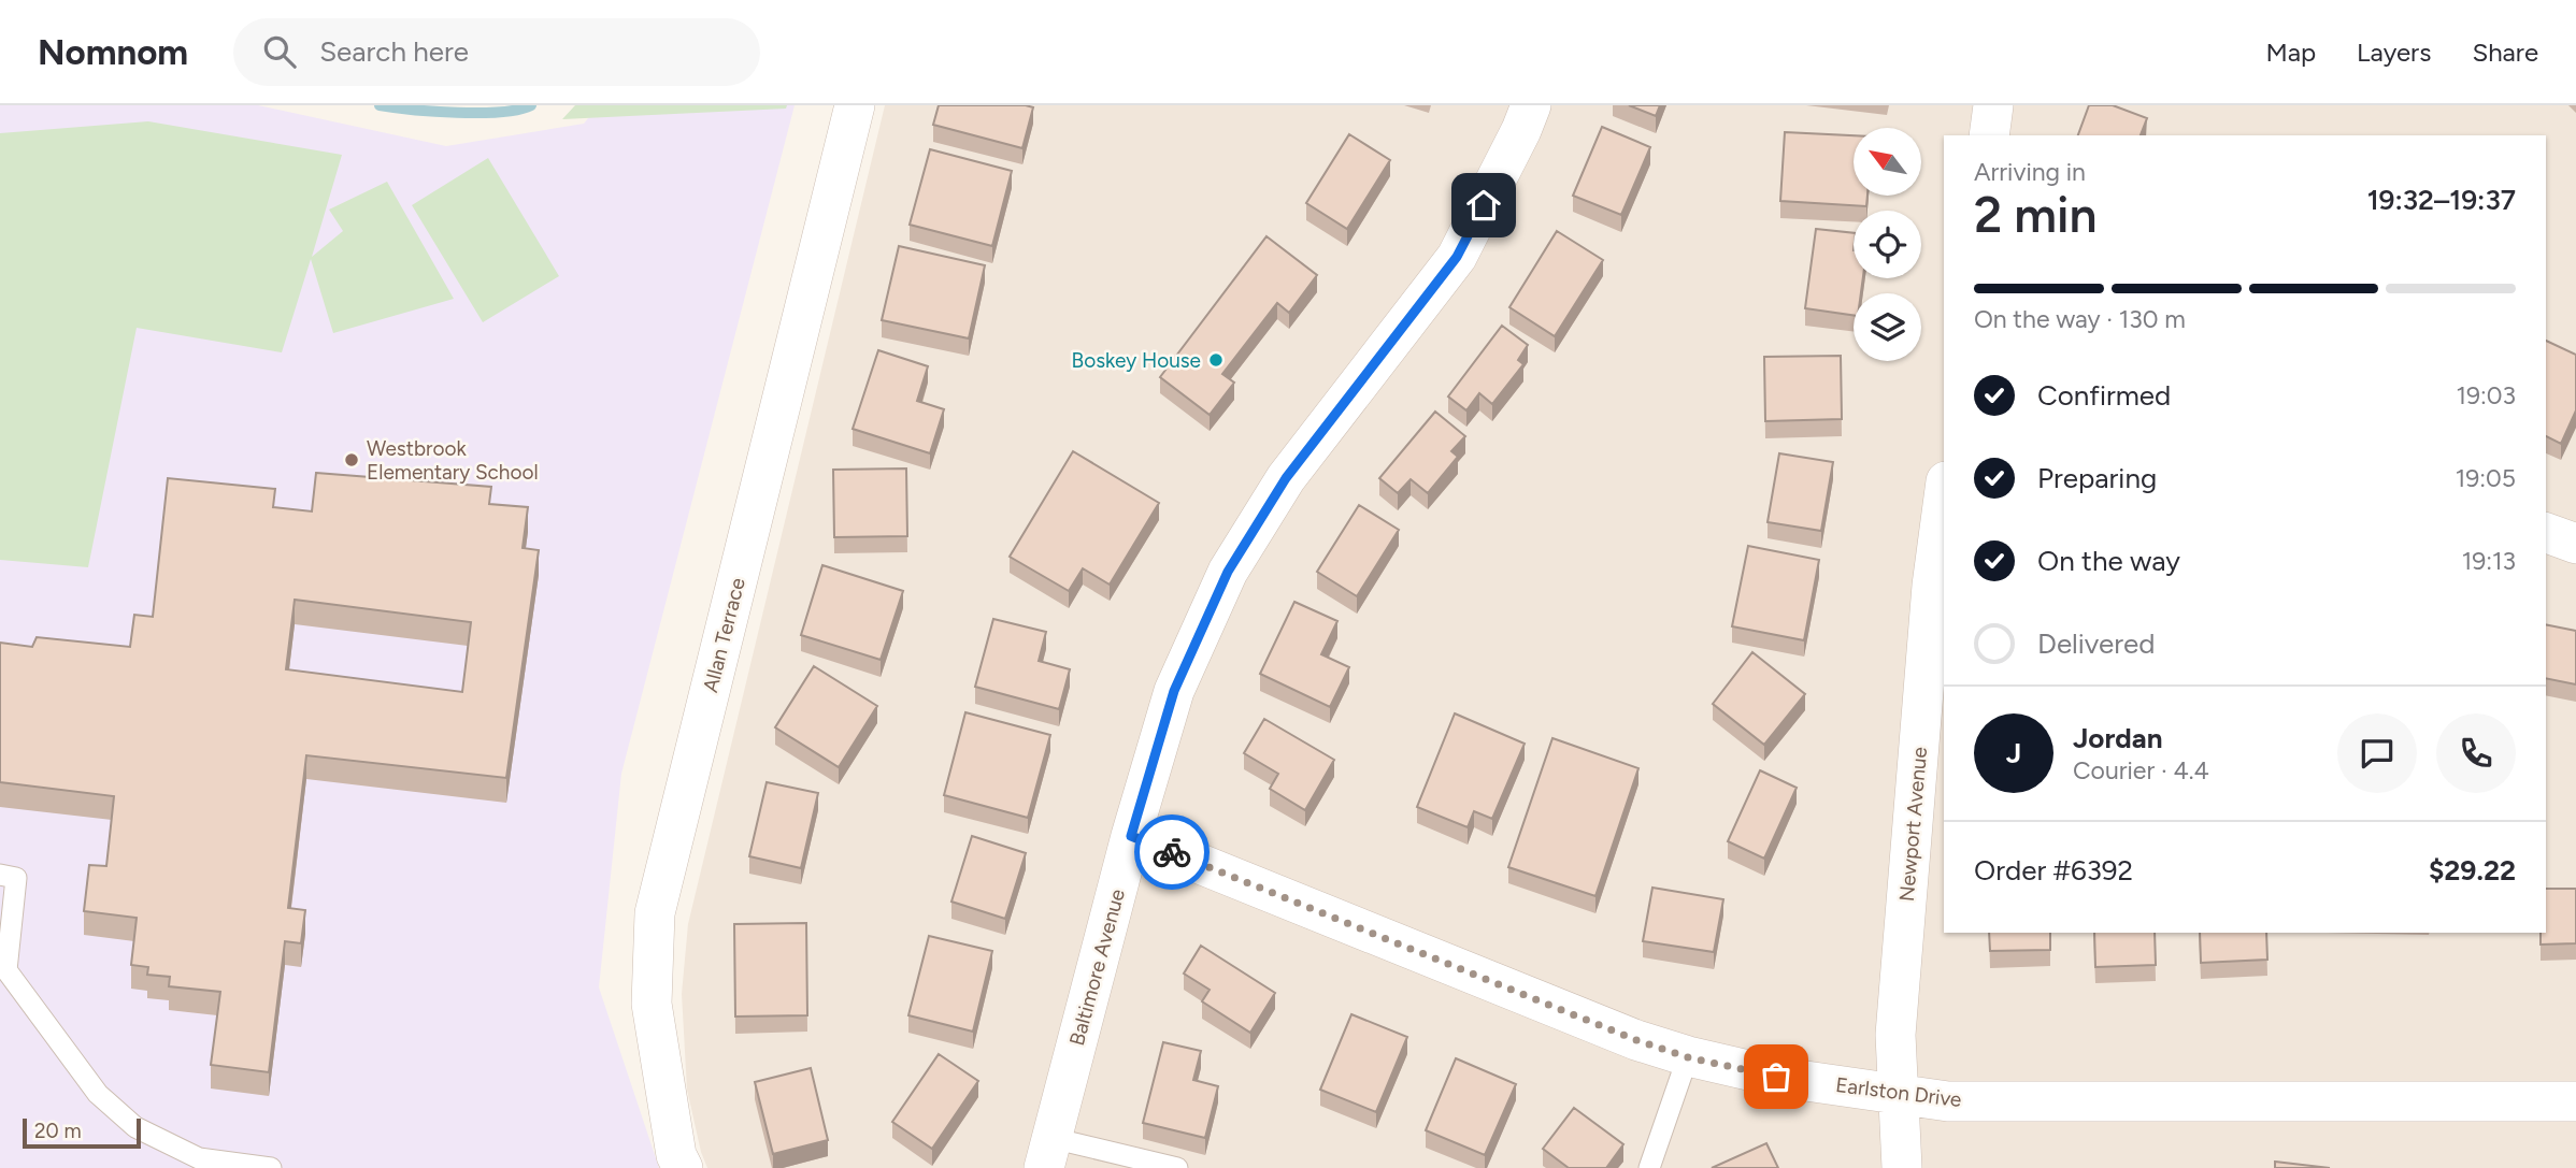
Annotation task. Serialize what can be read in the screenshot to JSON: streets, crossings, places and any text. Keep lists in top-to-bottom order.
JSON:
{
  "streets": {
    "street": [
      "Allan Terrace",
      "Newport Avenue",
      "Baltimore Avenue",
      "Earlston Drive"
    ]
  },
  "crossings": [
    ["Newport Avenue", "Earlston Drive"],
    ["Baltimore Avenue", "Earlston Drive"]
  ],
  "places": ["Boskey House", "Westbrook Elementary School"],
  "scale_bar": "20 m",
  "north": "top left",
  "page": {
    "header": "Nomnom",
    "search": "Search here",
    "nav": ["Map", "Layers", "Share"],
    "heading": ["2 min", "Arriving in", "19:32–19:37"],
    "panel": [
      "Jordan",
      "Courier · 4.4",
      "Order #6392",
      "$29.22"
    ],
    "bar": "On the way · 130 m",
    "list": [
      ["Confirmed", "19:03"],
      ["Preparing", "19:05"],
      ["On the way", "19:13"],
      "Delivered"
    ],
    "round": "J",
    "scale": "20 m"
  }
}
